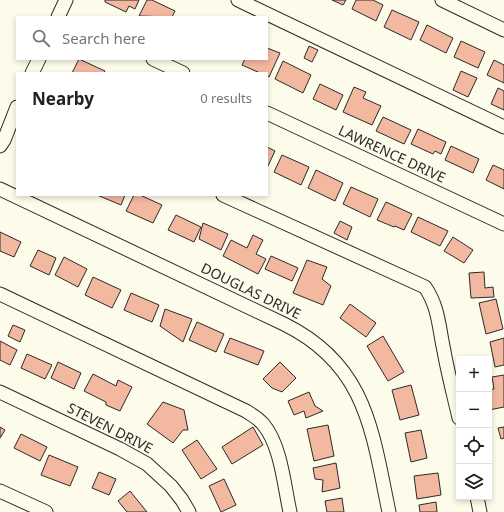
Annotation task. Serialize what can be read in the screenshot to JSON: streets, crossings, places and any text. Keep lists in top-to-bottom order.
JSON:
{
  "streets": {
    "street": ["LAWRENCE DRIVE", "DOUGLAS DRIVE", "STEVEN DRIVE"]
  },
  "page": {
    "search": "Search here",
    "heading": ["Nearby", "0 results"],
    "map_buttons": ["+", "−"]
  }
}
